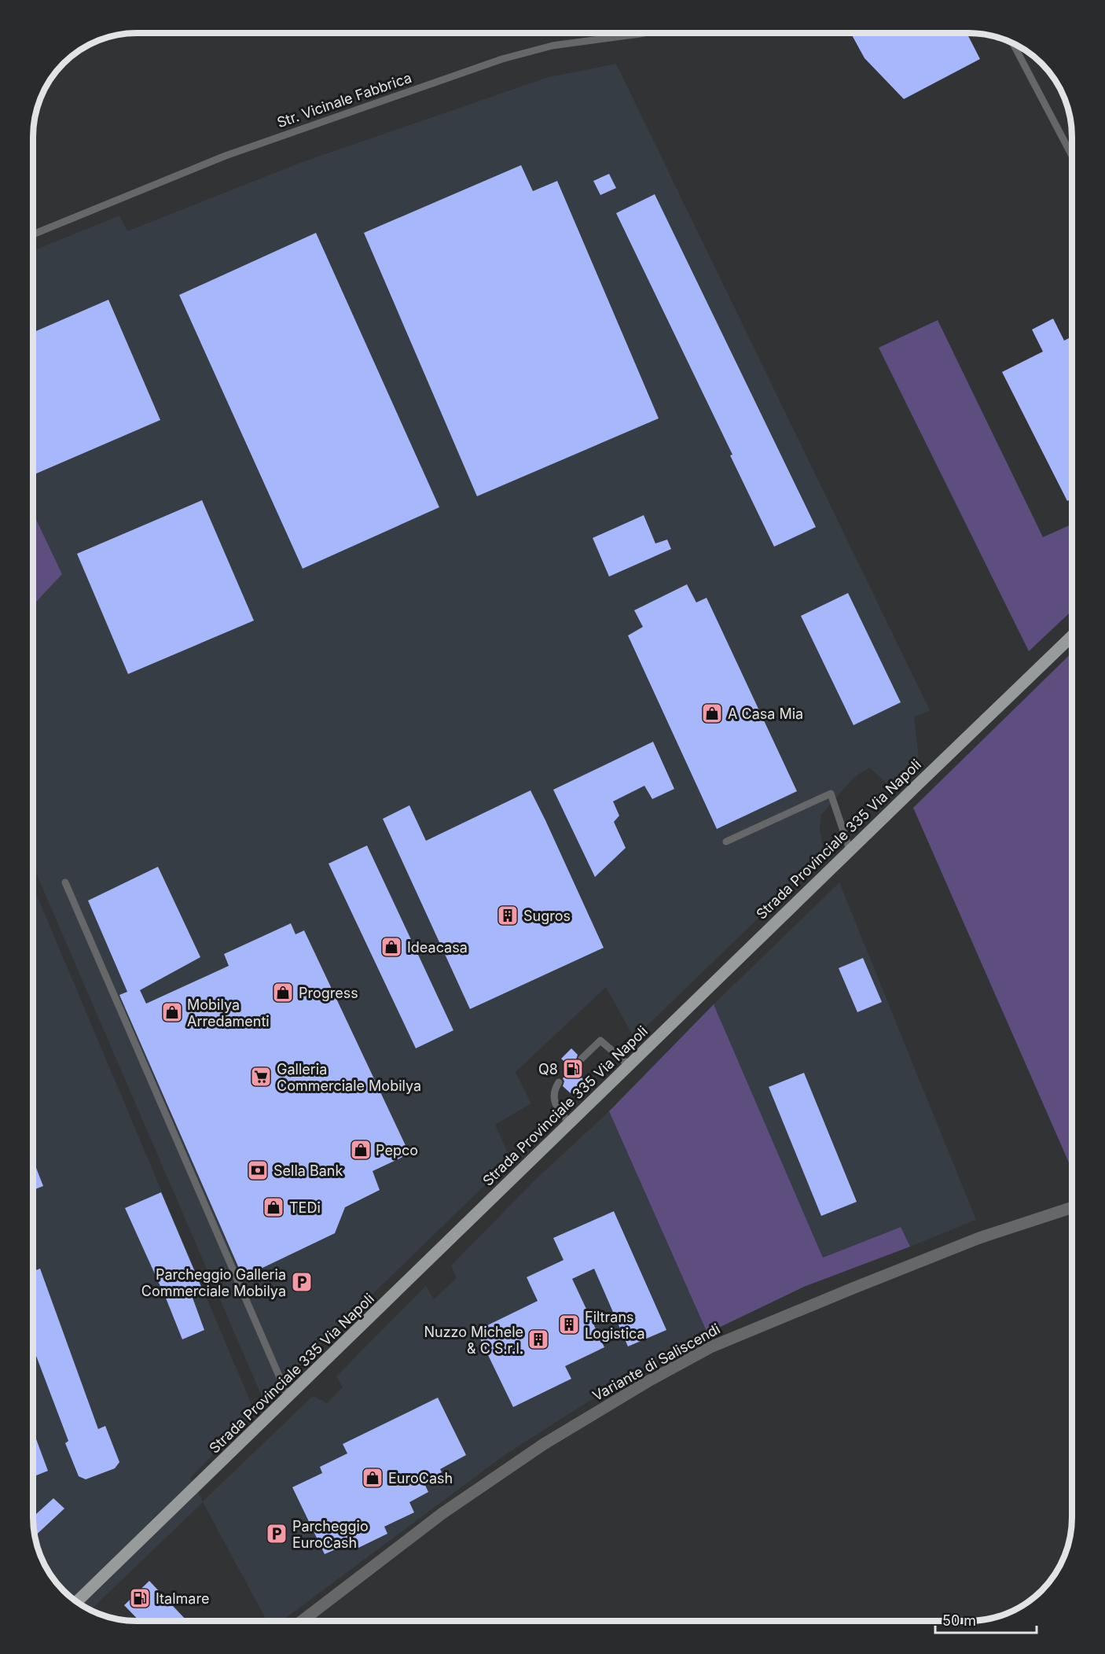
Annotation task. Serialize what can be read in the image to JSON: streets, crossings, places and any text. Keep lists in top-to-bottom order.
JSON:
{
  "streets": {
    "main road": ["Strada Provinciale 335 Via Napoli"],
    "street": ["Variante di Saliscendi"],
    "lane": ["Str. Vicinale Fabbrica"]
  },
  "places": {
    "shop": [
      "A Casa Mia",
      "Ideacasa",
      "Progress",
      "Mobilya Arredamenti",
      "Pepco",
      "TEDi",
      "EuroCash"
    ],
    "building": ["Sugros", "Filtrans Logistica", "Nuzzo Michele & C S.r.l."],
    "fuel station": ["Q8", "Italmare"],
    "supermarket": ["Galleria Commerciale Mobilya"],
    "bank": ["Sella Bank"],
    "parking": ["Parcheggio Galleria Commerciale Mobilya", "Parcheggio EuroCash"]
  },
  "scale_bar": "50 m"
}
